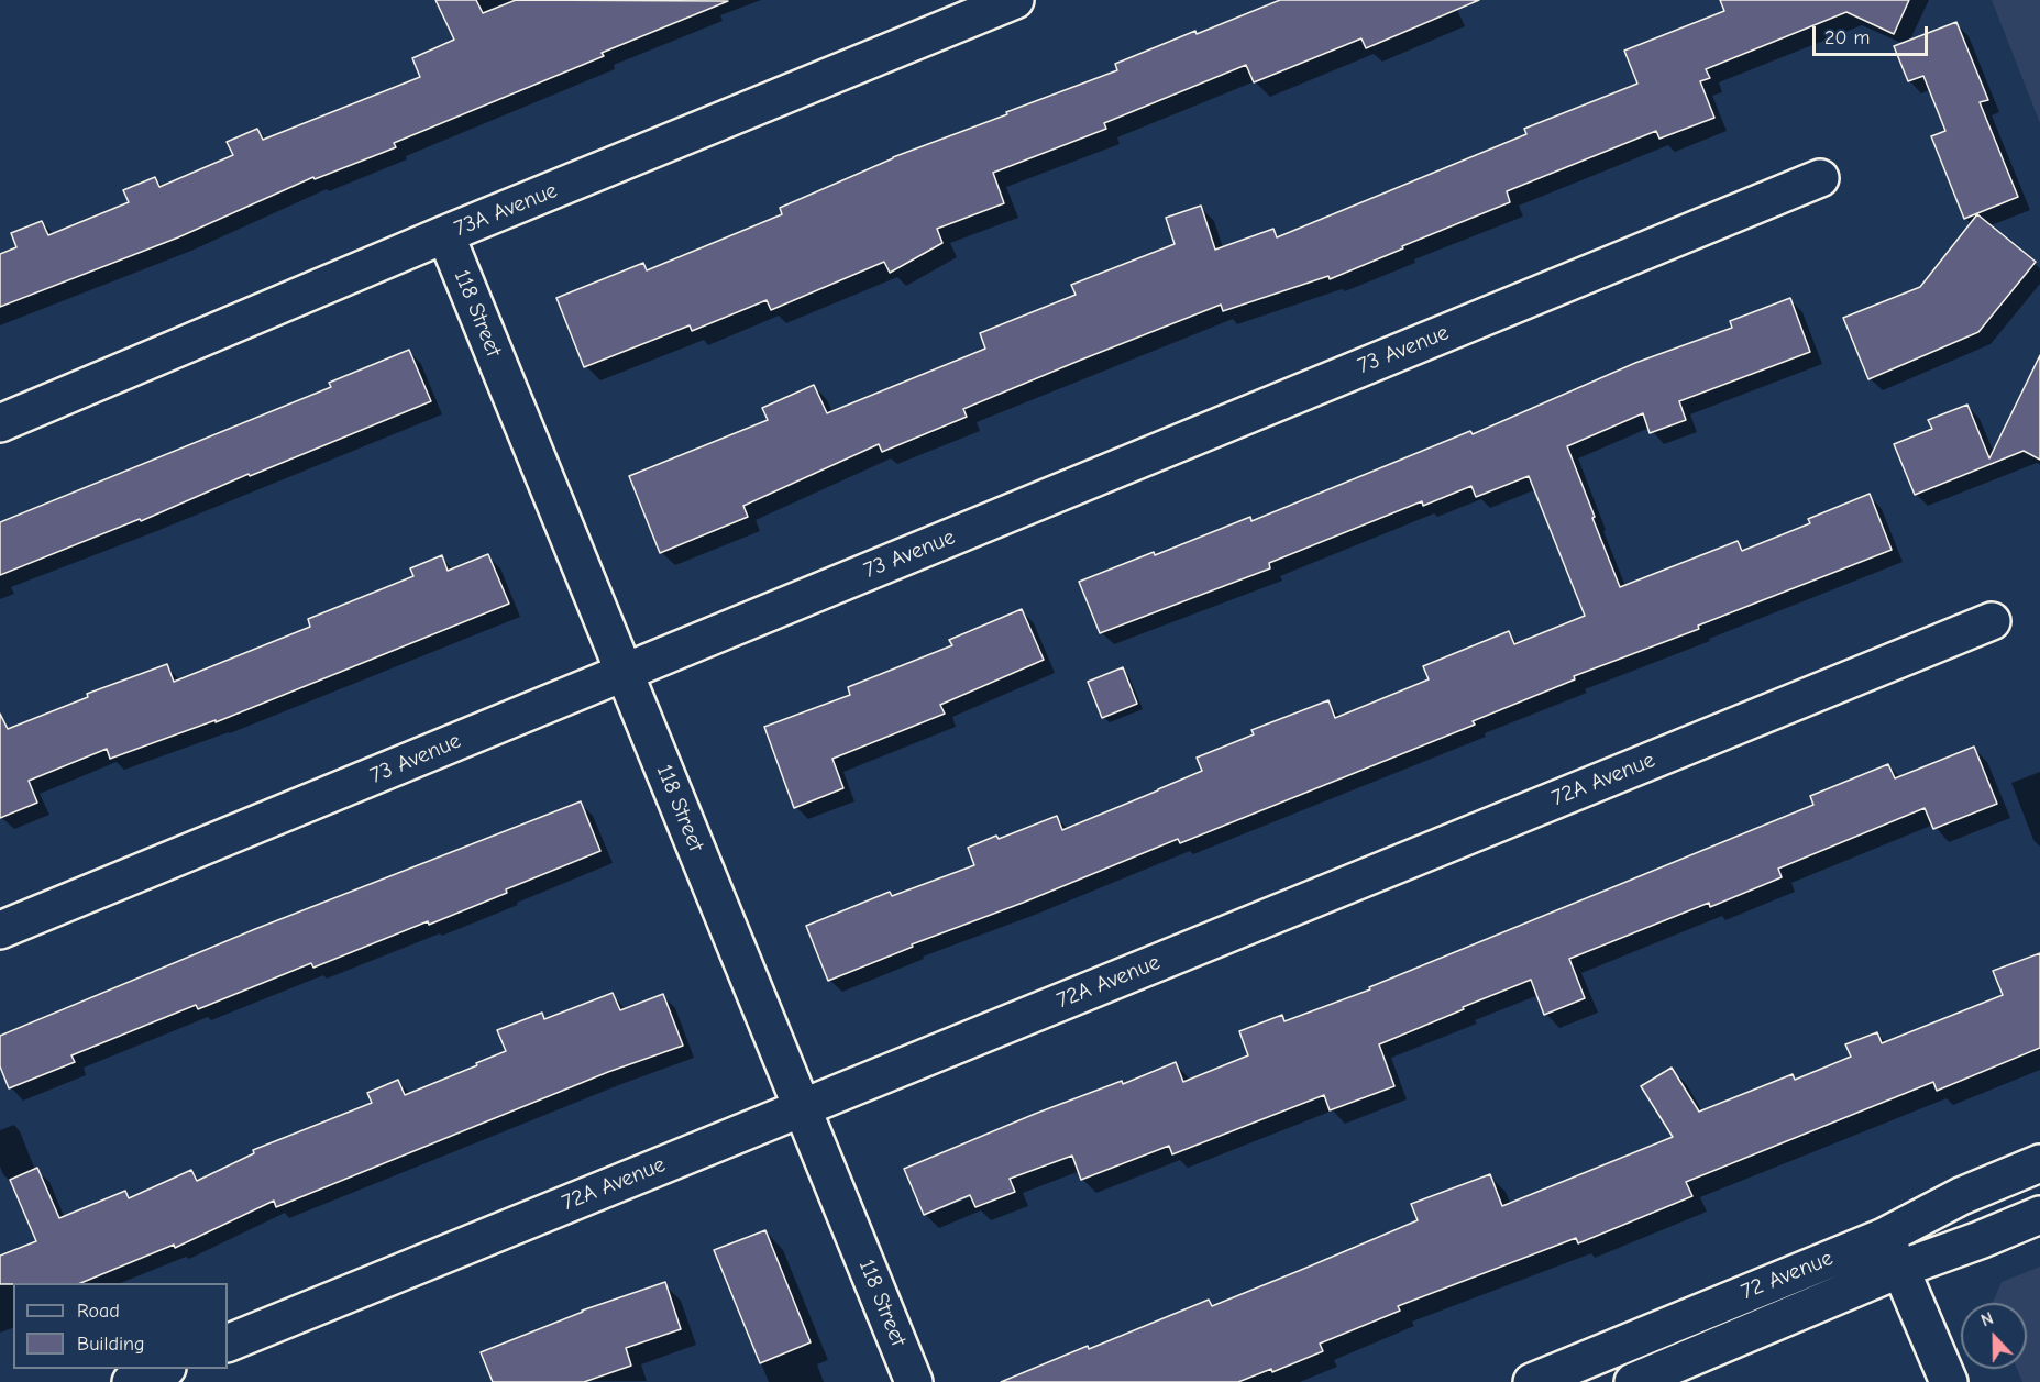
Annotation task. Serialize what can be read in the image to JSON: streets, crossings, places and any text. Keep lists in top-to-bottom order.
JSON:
{
  "streets": {
    "street": [
      "73A Avenue",
      "118 Street",
      "73 Avenue",
      "72A Avenue",
      "72 Avenue"
    ]
  },
  "crossings": [
    ["73A Avenue", "118 Street"],
    ["118 Street", "73 Avenue"],
    ["118 Street", "72A Avenue"]
  ],
  "legend": ["Road", "Building"],
  "scale_bar": "20 m",
  "north": "top"
}
